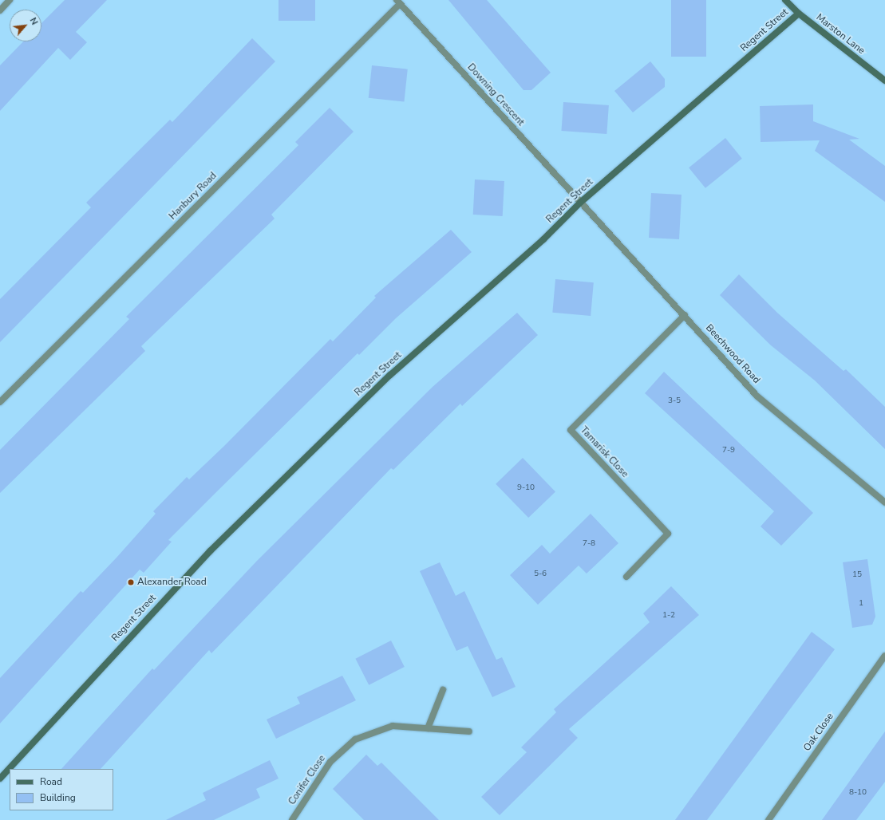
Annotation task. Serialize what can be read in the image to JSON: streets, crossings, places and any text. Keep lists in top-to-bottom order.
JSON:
{
  "streets": {
    "street": [
      "Regent Street",
      "Marston Lane",
      "Downing Crescent",
      "Hanbury Road",
      "Beechwood Road",
      "Tamarisk Close",
      "Oak Close",
      "Conifer Close"
    ]
  },
  "crossings": [
    ["Regent Street", "Marston Lane"],
    ["Regent Street", "Downing Crescent"],
    ["Regent Street", "Beechwood Road"],
    ["Downing Crescent", "Hanbury Road"],
    ["Downing Crescent", "Beechwood Road"],
    ["Beechwood Road", "Tamarisk Close"]
  ],
  "places": ["Alexander Road"],
  "house_numbers": [
    "3-5",
    "7-9",
    "9-10",
    "7-8",
    "5-6",
    "15",
    "1",
    "1-2",
    "8-10"
  ],
  "legend": ["Road", "Building"],
  "north": "top right"
}
